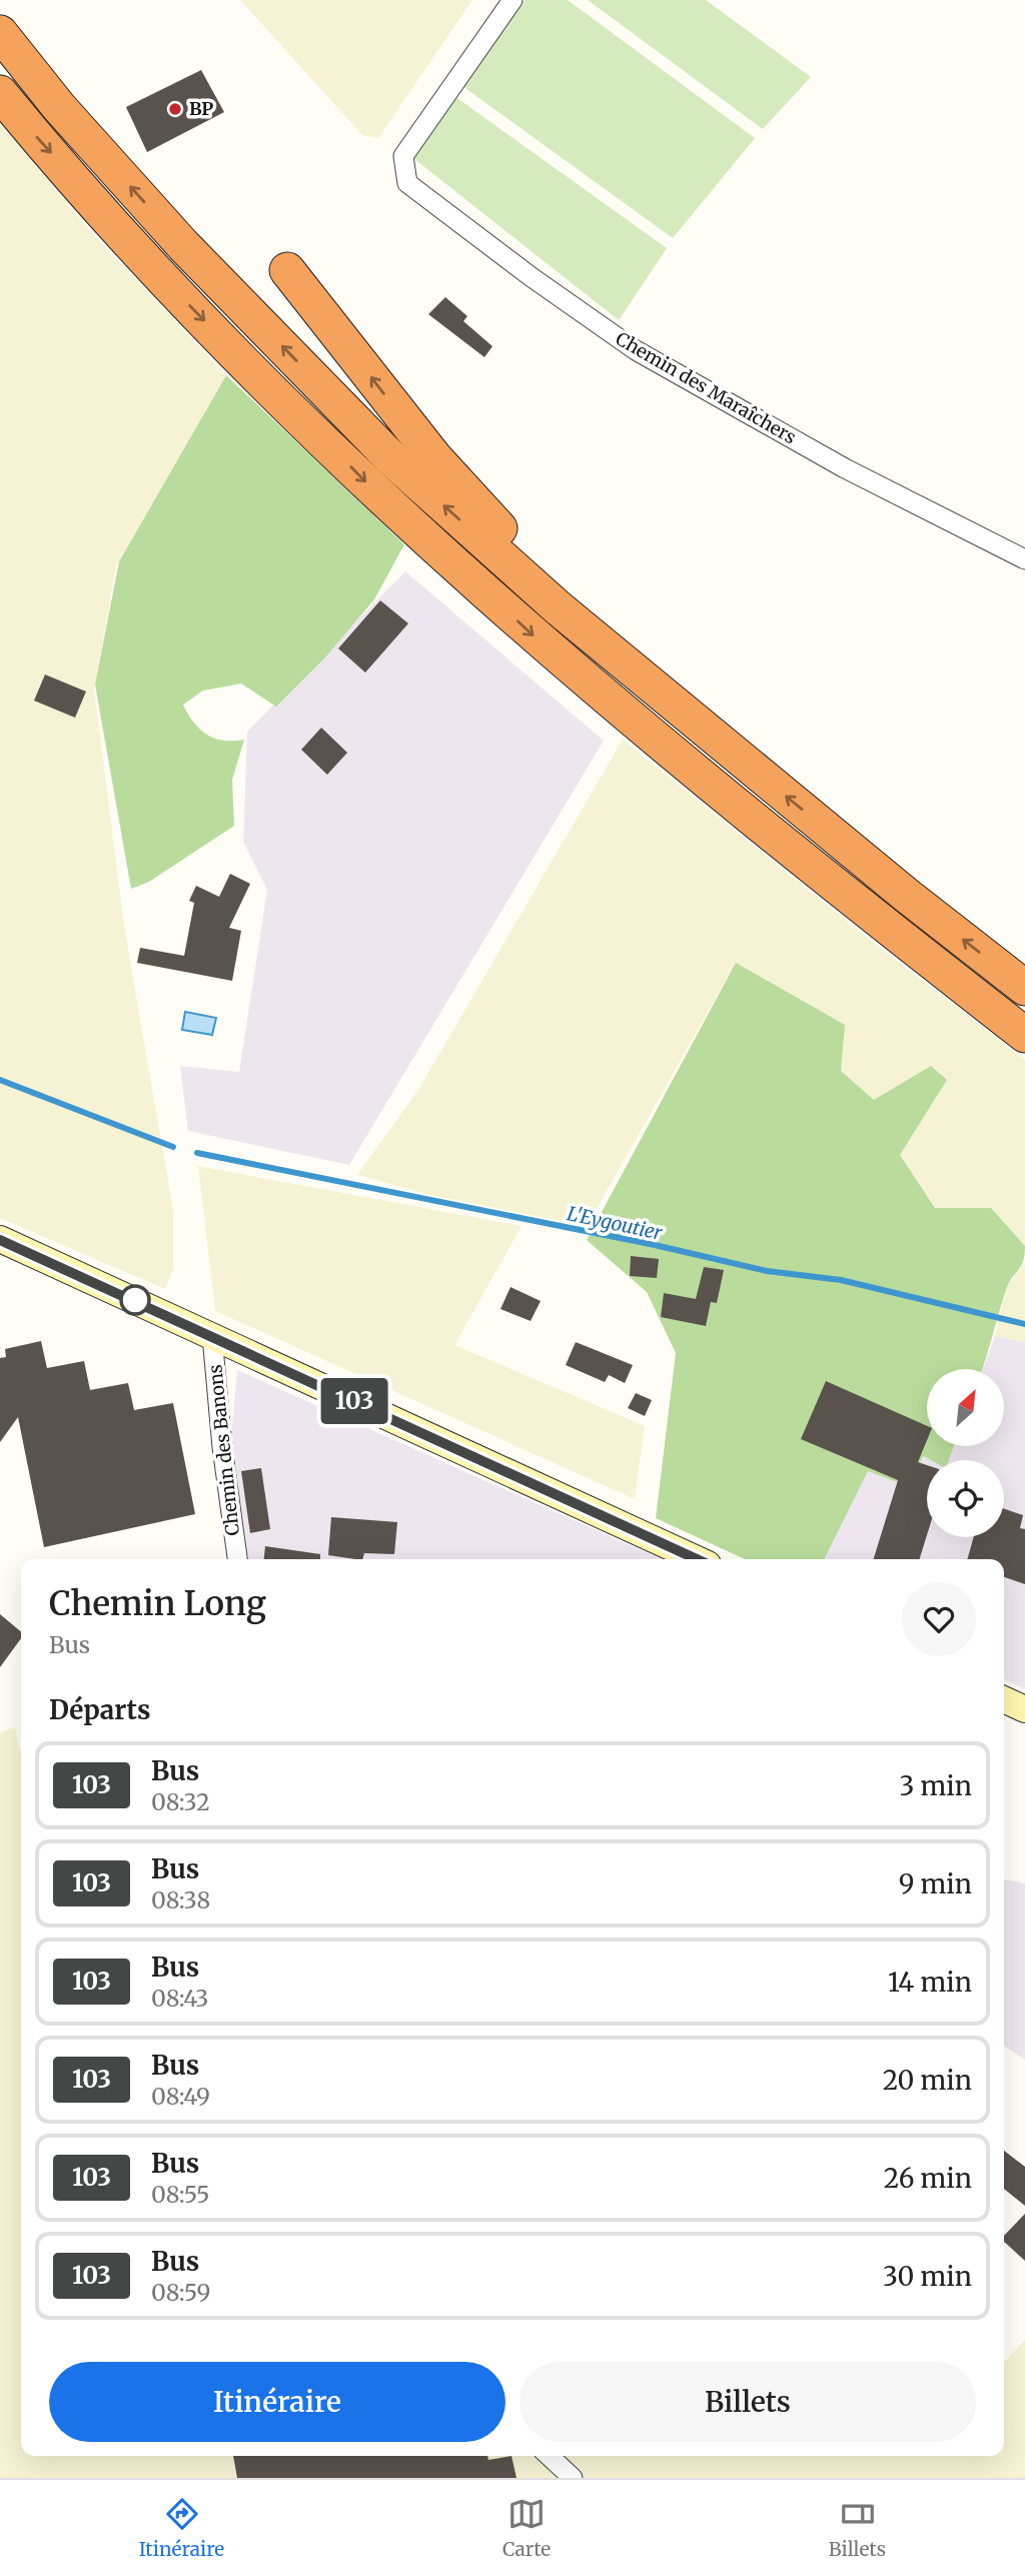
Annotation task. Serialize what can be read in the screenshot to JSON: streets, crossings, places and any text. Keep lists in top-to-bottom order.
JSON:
{
  "streets": {
    "street": ["Chemin des Maraîchers", "Chemin des Banons"]
  },
  "water": ["L'Eygoutier"],
  "places": ["BP"],
  "lines": ["bus line 103"],
  "north": "top right",
  "page": {
    "on_map": "103",
    "heading": [
      ["Chemin Long", "Bus"],
      "Départs"
    ],
    "list": [
      {
        "mark": "103",
        "name": "Bus",
        "note": "08:32",
        "value": "3 min"
      },
      {
        "mark": "103",
        "name": "Bus",
        "note": "08:38",
        "value": "9 min"
      },
      {
        "mark": "103",
        "name": "Bus",
        "note": "08:43",
        "value": "14 min"
      },
      {
        "mark": "103",
        "name": "Bus",
        "note": "08:49",
        "value": "20 min"
      },
      {
        "mark": "103",
        "name": "Bus",
        "note": "08:55",
        "value": "26 min"
      },
      {
        "mark": "103",
        "name": "Bus",
        "note": "08:59",
        "value": "30 min"
      }
    ],
    "buttons": ["Itinéraire", "Billets"],
    "tabs": ["Itinéraire", "Carte", "Billets"]
  }
}
